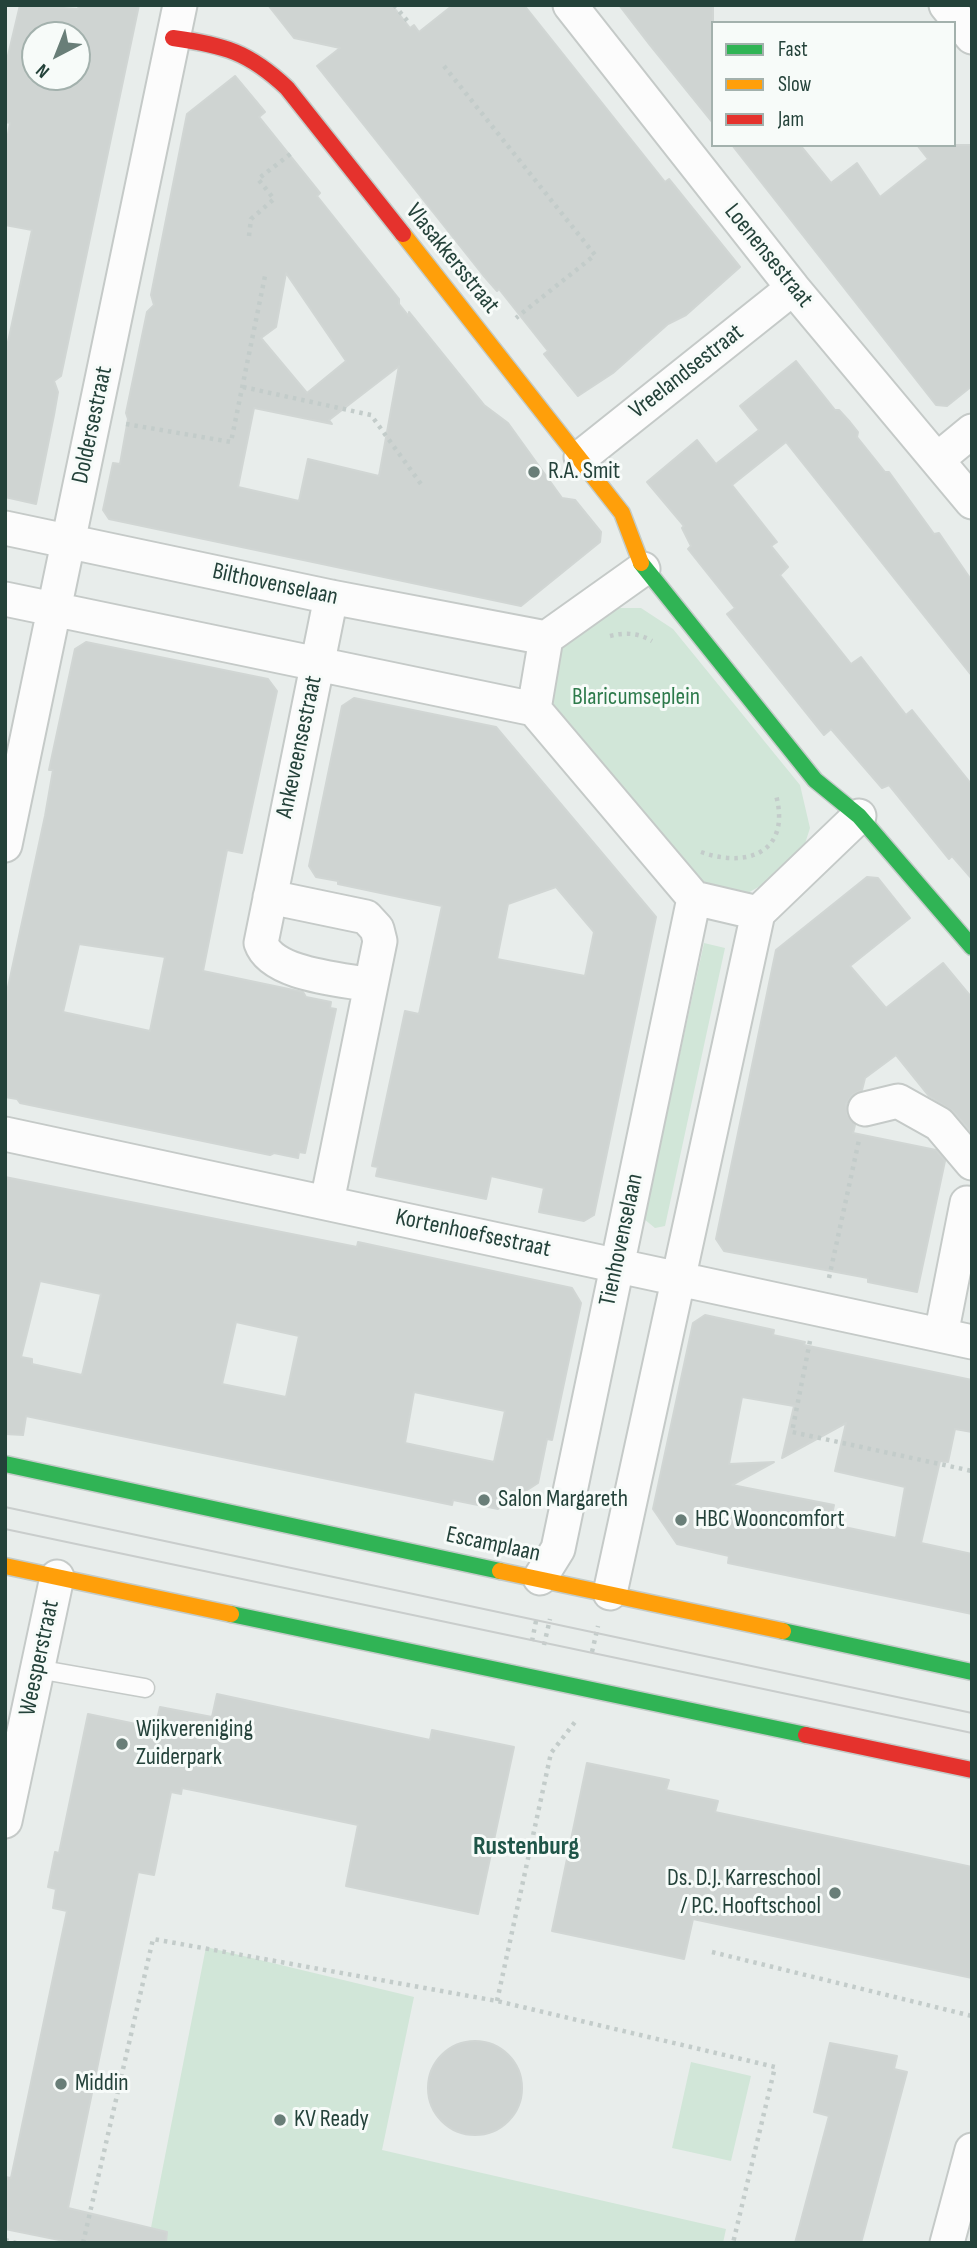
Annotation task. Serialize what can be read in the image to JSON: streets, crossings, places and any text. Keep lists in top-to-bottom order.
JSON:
{
  "streets": {
    "street": [
      "Loenensestraat",
      "Vlasakkersstraat",
      "Vreelandsestraat",
      "Doldersestraat",
      "Bilthovenselaan",
      "Ankeveensestraat",
      "Kortenhoefsestraat",
      "Tienhovenselaan",
      "Escamplaan",
      "Weesperstraat"
    ]
  },
  "crossings": [
    ["Loenensestraat", "Vreelandsestraat"],
    ["Vlasakkersstraat", "Vreelandsestraat"],
    ["Vlasakkersstraat", "Doldersestraat"],
    ["Doldersestraat", "Bilthovenselaan"],
    ["Bilthovenselaan", "Ankeveensestraat"],
    ["Kortenhoefsestraat", "Tienhovenselaan"],
    ["Tienhovenselaan", "Escamplaan"]
  ],
  "districts": ["Rustenburg"],
  "parks": ["Blaricumseplein"],
  "places": [
    "R.A. Smit",
    "Salon Margareth",
    "HBC Wooncomfort",
    "Wijkvereniging Zuiderpark",
    "Ds. D.J. Karreschool / P.C. Hooftschool",
    "Middin",
    "KV Ready"
  ],
  "legend": ["Fast", "Slow", "Jam"],
  "north": "bottom left"
}
